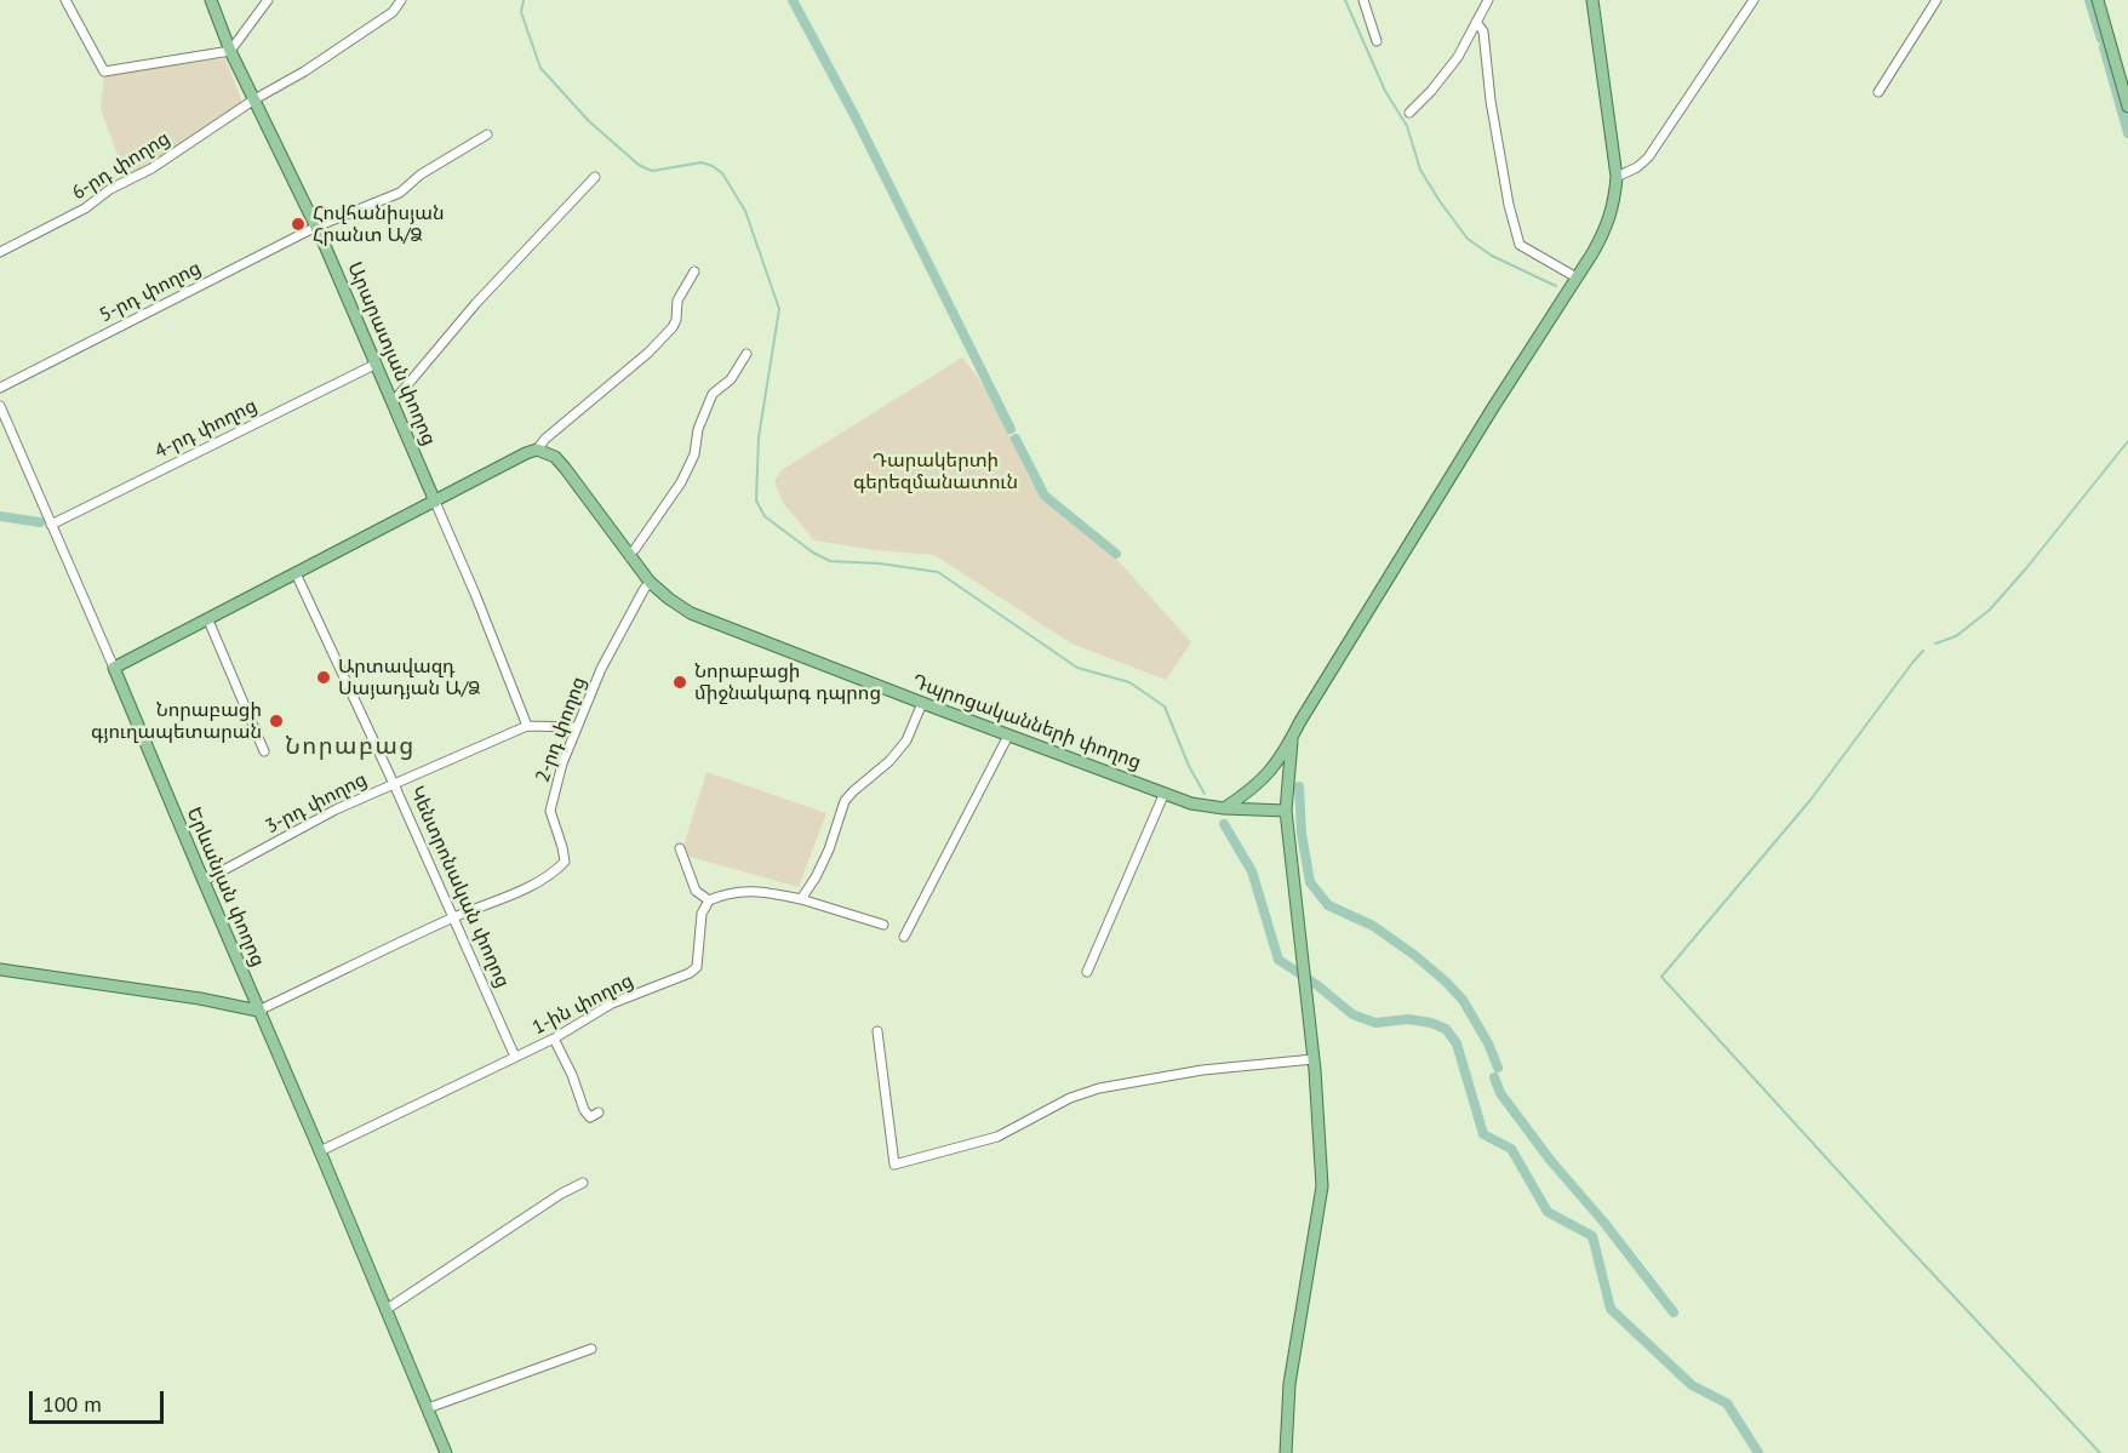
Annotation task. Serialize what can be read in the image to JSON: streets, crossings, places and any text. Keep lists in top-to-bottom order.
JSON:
{
  "streets": {
    "main road": ["Արարատյան փողոց", "Դպրոցականների փողոց", "Երևանյան փողոց"],
    "street": [
      "6-րդ փողոց",
      "5-րդ փողոց",
      "4-րդ փողոց",
      "2-րդ փողոց",
      "3-րդ փողոց",
      "Կենտրոնական փողոց",
      "1-ին փողոց"
    ]
  },
  "crossings": [
    ["6-րդ փողոց", "Արարատյան փողոց"],
    ["5-րդ փողոց", "Արարատյան փողոց"],
    ["Արարատյան փողոց", "4-րդ փողոց"],
    ["Արարատյան փողոց", "3-րդ փողոց"],
    ["Դպրոցականների փողոց", "2-րդ փողոց"],
    ["2-րդ փողոց", "Երևանյան փողոց"],
    ["2-րդ փողոց", "Կենտրոնական փողոց"],
    ["3-րդ փողոց", "Երևանյան փողոց"],
    ["3-րդ փողոց", "Կենտրոնական փողոց"],
    ["Երևանյան փողոց", "1-ին փողոց"],
    ["Կենտրոնական փողոց", "1-ին փողոց"]
  ],
  "districts": ["Նորաբաց"],
  "parks": ["Դարակերտի գերեզմանատուն"],
  "places": [
    "Հովհանիսյան Հրանտ Ա/Ձ",
    "Արտավազդ Սայադյան Ա/Ձ",
    "Նորաբացի միջնակարգ դպրոց",
    "Նորաբացի գյուղապետարան"
  ],
  "scale_bar": "100 m"
}
